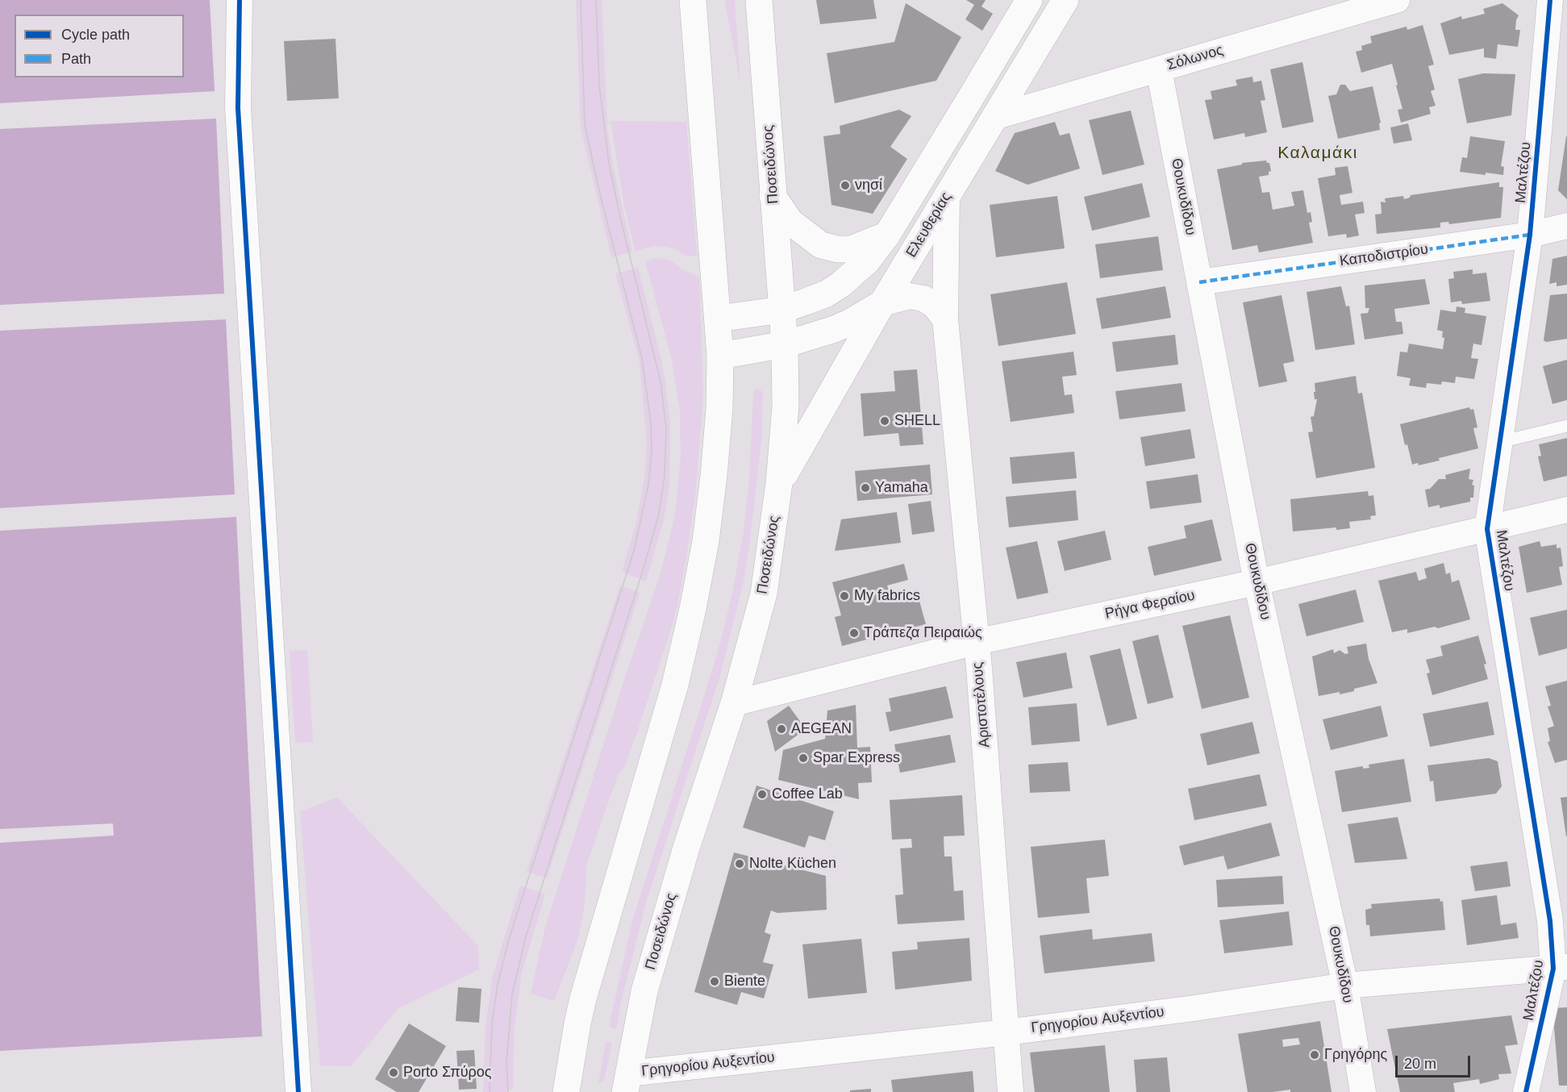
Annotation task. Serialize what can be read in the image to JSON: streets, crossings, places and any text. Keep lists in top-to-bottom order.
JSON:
{
  "streets": {
    "main road": ["Ποσειδώνος", "Ελευθερίας"],
    "street": [
      "Σόλωνος",
      "Μαλτέζου",
      "Θουκυδίδου",
      "Καποδιστρίου",
      "Ρήγα Φεραίου",
      "Αριστοτέλους",
      "Γρηγορίου Αυξεντίου"
    ]
  },
  "crossings": [
    ["Σόλωνος", "Θουκυδίδου"],
    ["Σόλωνος", "Ελευθερίας"],
    ["Ποσειδώνος", "Ελευθερίας"],
    ["Ποσειδώνος", "Ρήγα Φεραίου"],
    ["Ποσειδώνος", "Γρηγορίου Αυξεντίου"],
    ["Μαλτέζου", "Καποδιστρίου"],
    ["Μαλτέζου", "Ρήγα Φεραίου"],
    ["Μαλτέζου", "Γρηγορίου Αυξεντίου"],
    ["Θουκυδίδου", "Καποδιστρίου"],
    ["Θουκυδίδου", "Ρήγα Φεραίου"],
    ["Θουκυδίδου", "Γρηγορίου Αυξεντίου"],
    ["Ελευθερίας", "Αριστοτέλους"],
    ["Ρήγα Φεραίου", "Αριστοτέλους"],
    ["Αριστοτέλους", "Γρηγορίου Αυξεντίου"]
  ],
  "districts": ["Καλαμάκι"],
  "places": [
    "νησί",
    "SHELL",
    "Yamaha",
    "My fabrics",
    "Τράπεζα Πειραιώς",
    "AEGEAN",
    "Spar Express",
    "Coffee Lab",
    "Nolte Küchen",
    "Biente",
    "Γρηγόρης",
    "Porto Σπύρος"
  ],
  "legend": ["Cycle path", "Path"],
  "scale_bar": "20 m"
}
